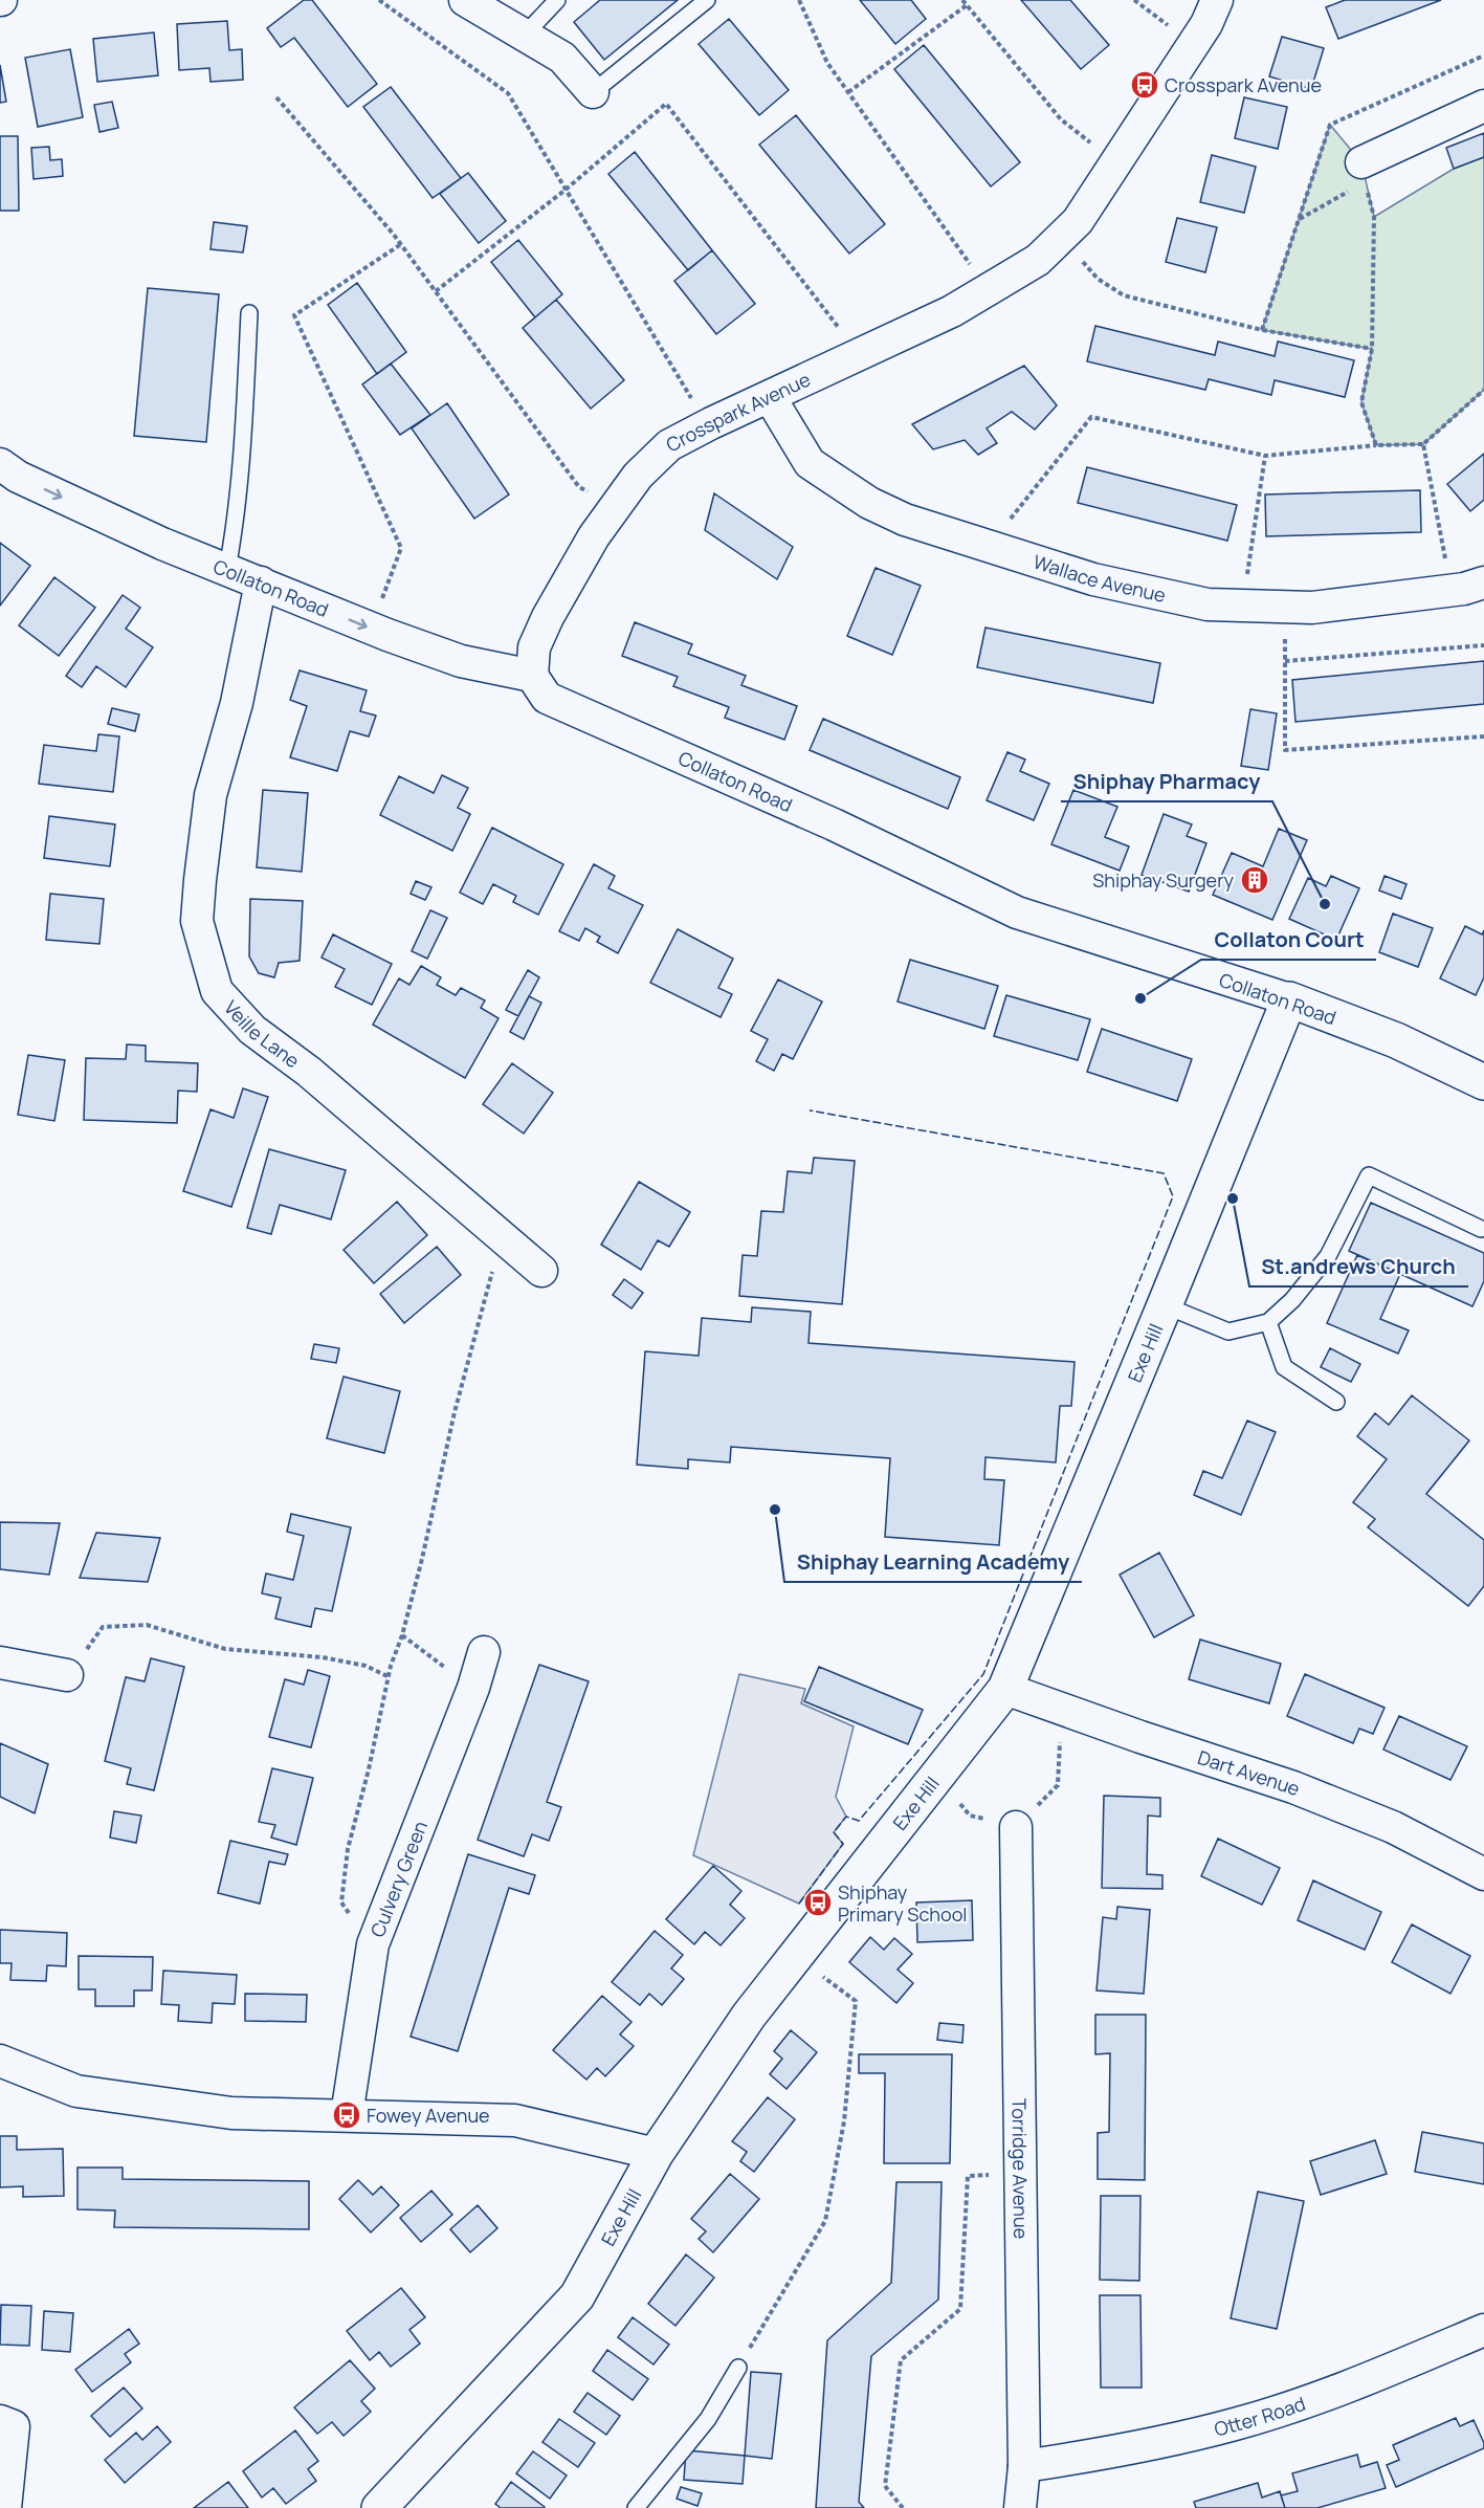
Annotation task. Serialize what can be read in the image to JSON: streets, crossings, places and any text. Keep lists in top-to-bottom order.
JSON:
{
  "streets": {
    "street": [
      "Crosspark Avenue",
      "Wallace Avenue",
      "Collaton Road",
      "Veille Lane",
      "Exe Hill",
      "Dart Avenue",
      "Culvery Green",
      "Torridge Avenue",
      "Otter Road"
    ]
  },
  "crossings": [
    ["Crosspark Avenue", "Wallace Avenue"],
    ["Crosspark Avenue", "Collaton Road"],
    ["Collaton Road", "Veille Lane"],
    ["Collaton Road", "Exe Hill"],
    ["Exe Hill", "Dart Avenue"],
    ["Torridge Avenue", "Otter Road"]
  ],
  "places": {
    "bus stop": ["Crosspark Avenue", "Shiphay Primary School", "Fowey Avenue"],
    "building": ["Shiphay Surgery"],
    "other": [
      "Shiphay Pharmacy",
      "Collaton Court",
      "St.andrews Church",
      "Shiphay Learning Academy"
    ]
  }
}
